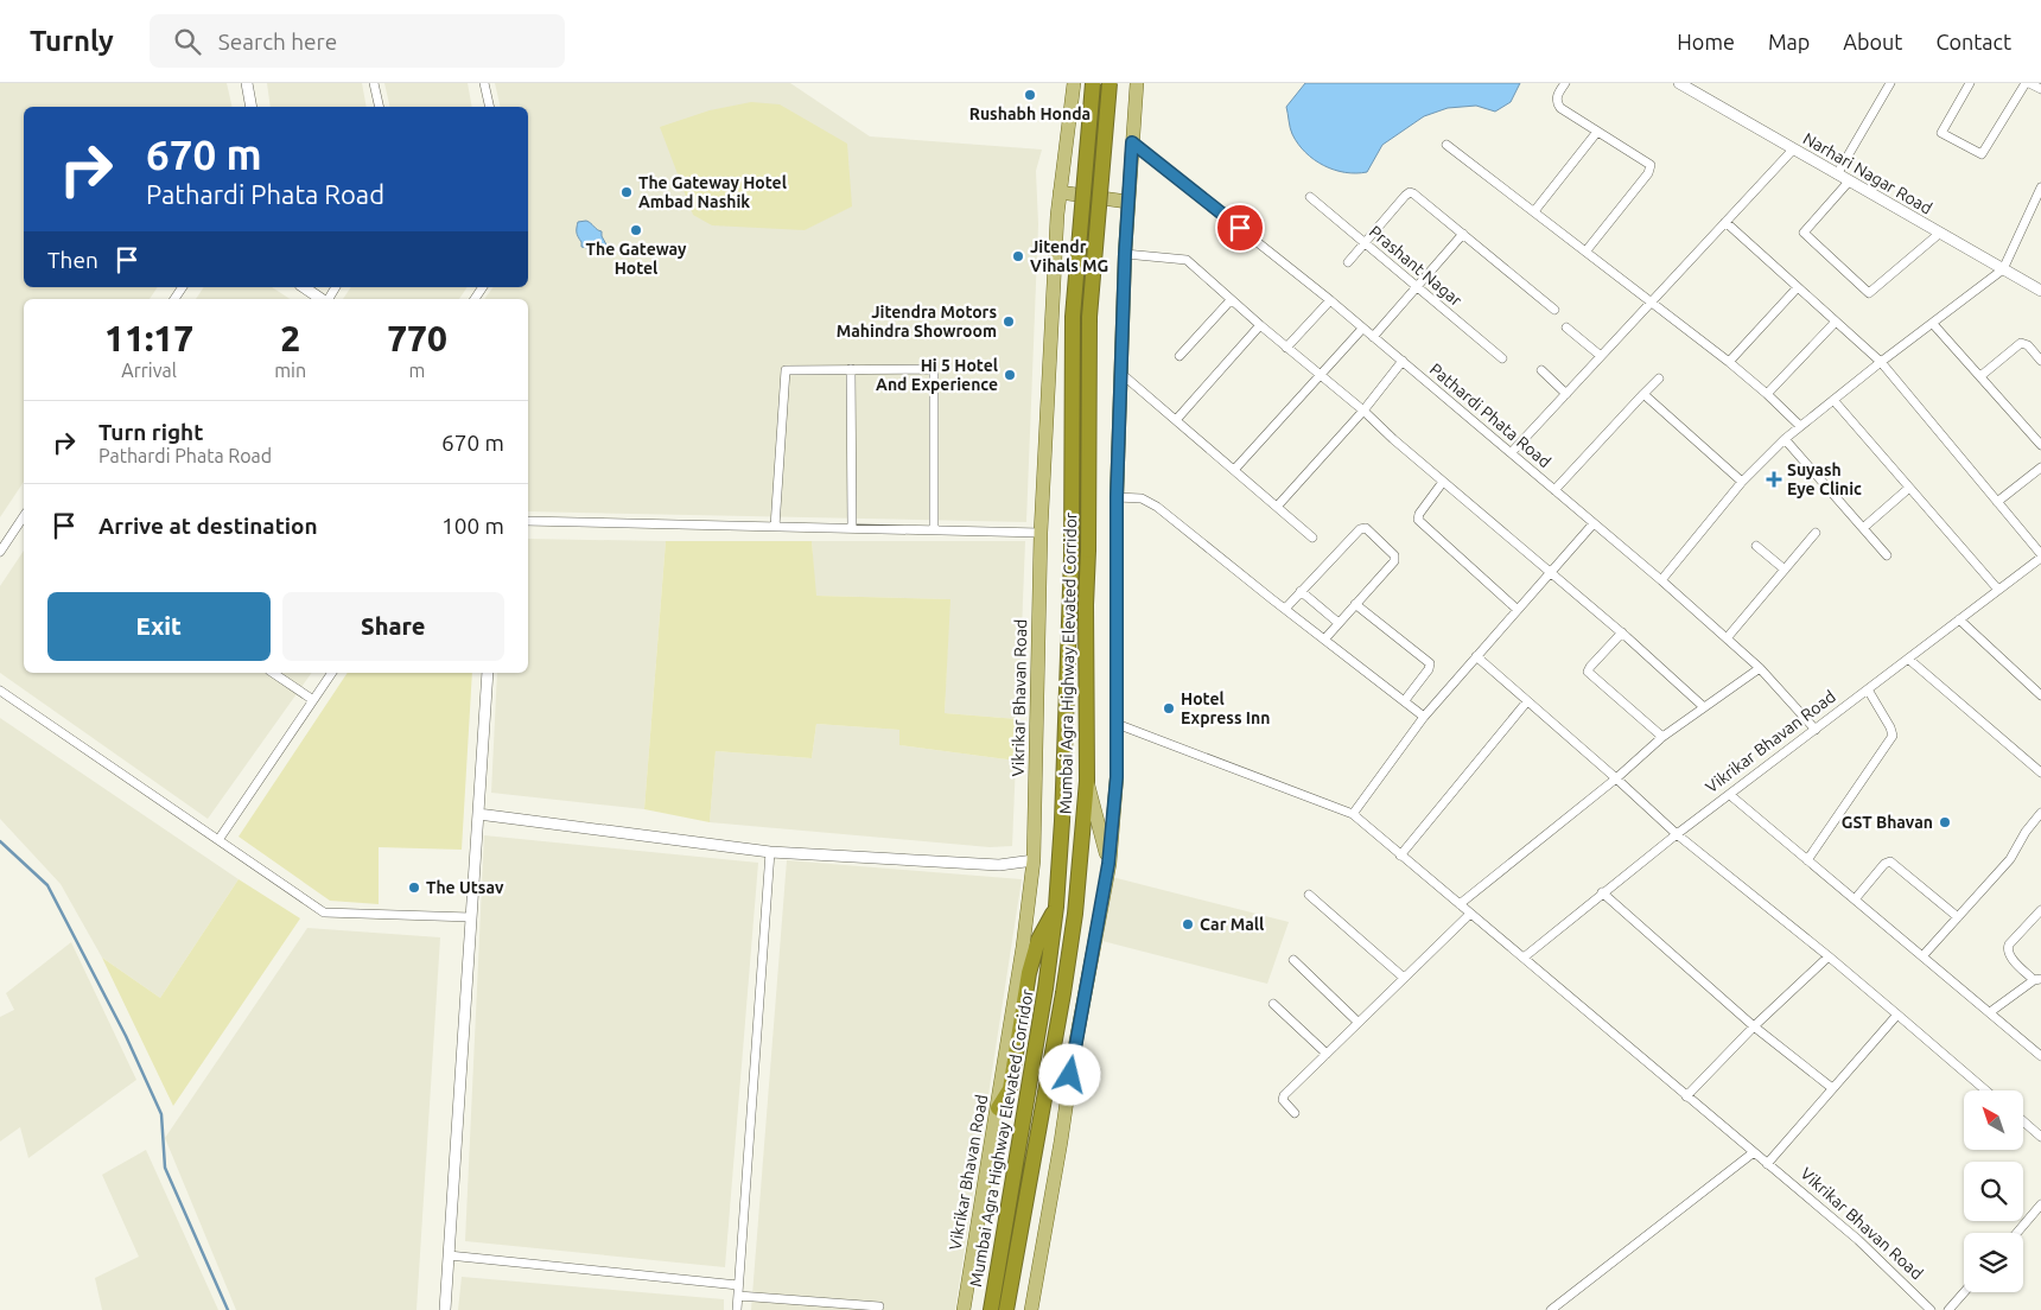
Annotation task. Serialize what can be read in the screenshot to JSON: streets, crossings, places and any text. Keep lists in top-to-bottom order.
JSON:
{
  "streets": {
    "highway": ["Mumbai Agra Highway Elevated Corridor"],
    "main road": ["Vikrikar Bhavan Road"],
    "street": ["Narhari Nagar Road", "Prashant Nagar", "Pathardi Phata Road"]
  },
  "crossings": [
    ["Pathardi Phata Road", "Vikrikar Bhavan Road"]
  ],
  "places": {
    "other": [
      "Rushabh Honda",
      "The Gateway Hotel Ambad Nashik",
      "The Gateway Hotel",
      "Jitendr Vihals MG",
      "Jitendra Motors Mahindra Showroom",
      "Hi 5 Hotel And Experience",
      "Hotel Express Inn",
      "GST Bhavan",
      "The Utsav",
      "Car Mall"
    ],
    "health": ["Suyash Eye Clinic"]
  },
  "north": "top left",
  "page": {
    "header": "Turnly",
    "search": "Search here",
    "nav": [
      "Home",
      "Map",
      "About",
      "Contact"
    ],
    "turn": ["670 m", "Pathardi Phata Road"],
    "then": "Then",
    "eta": [
      "11:17",
      "Arrival",
      "2",
      "min",
      "770",
      "m"
    ],
    "list": [
      {
        "name": "Turn right",
        "note": "Pathardi Phata Road",
        "value": "670 m"
      },
      {
        "name": "Arrive at destination",
        "value": "100 m"
      }
    ],
    "buttons": ["Exit", "Share"]
  }
}
